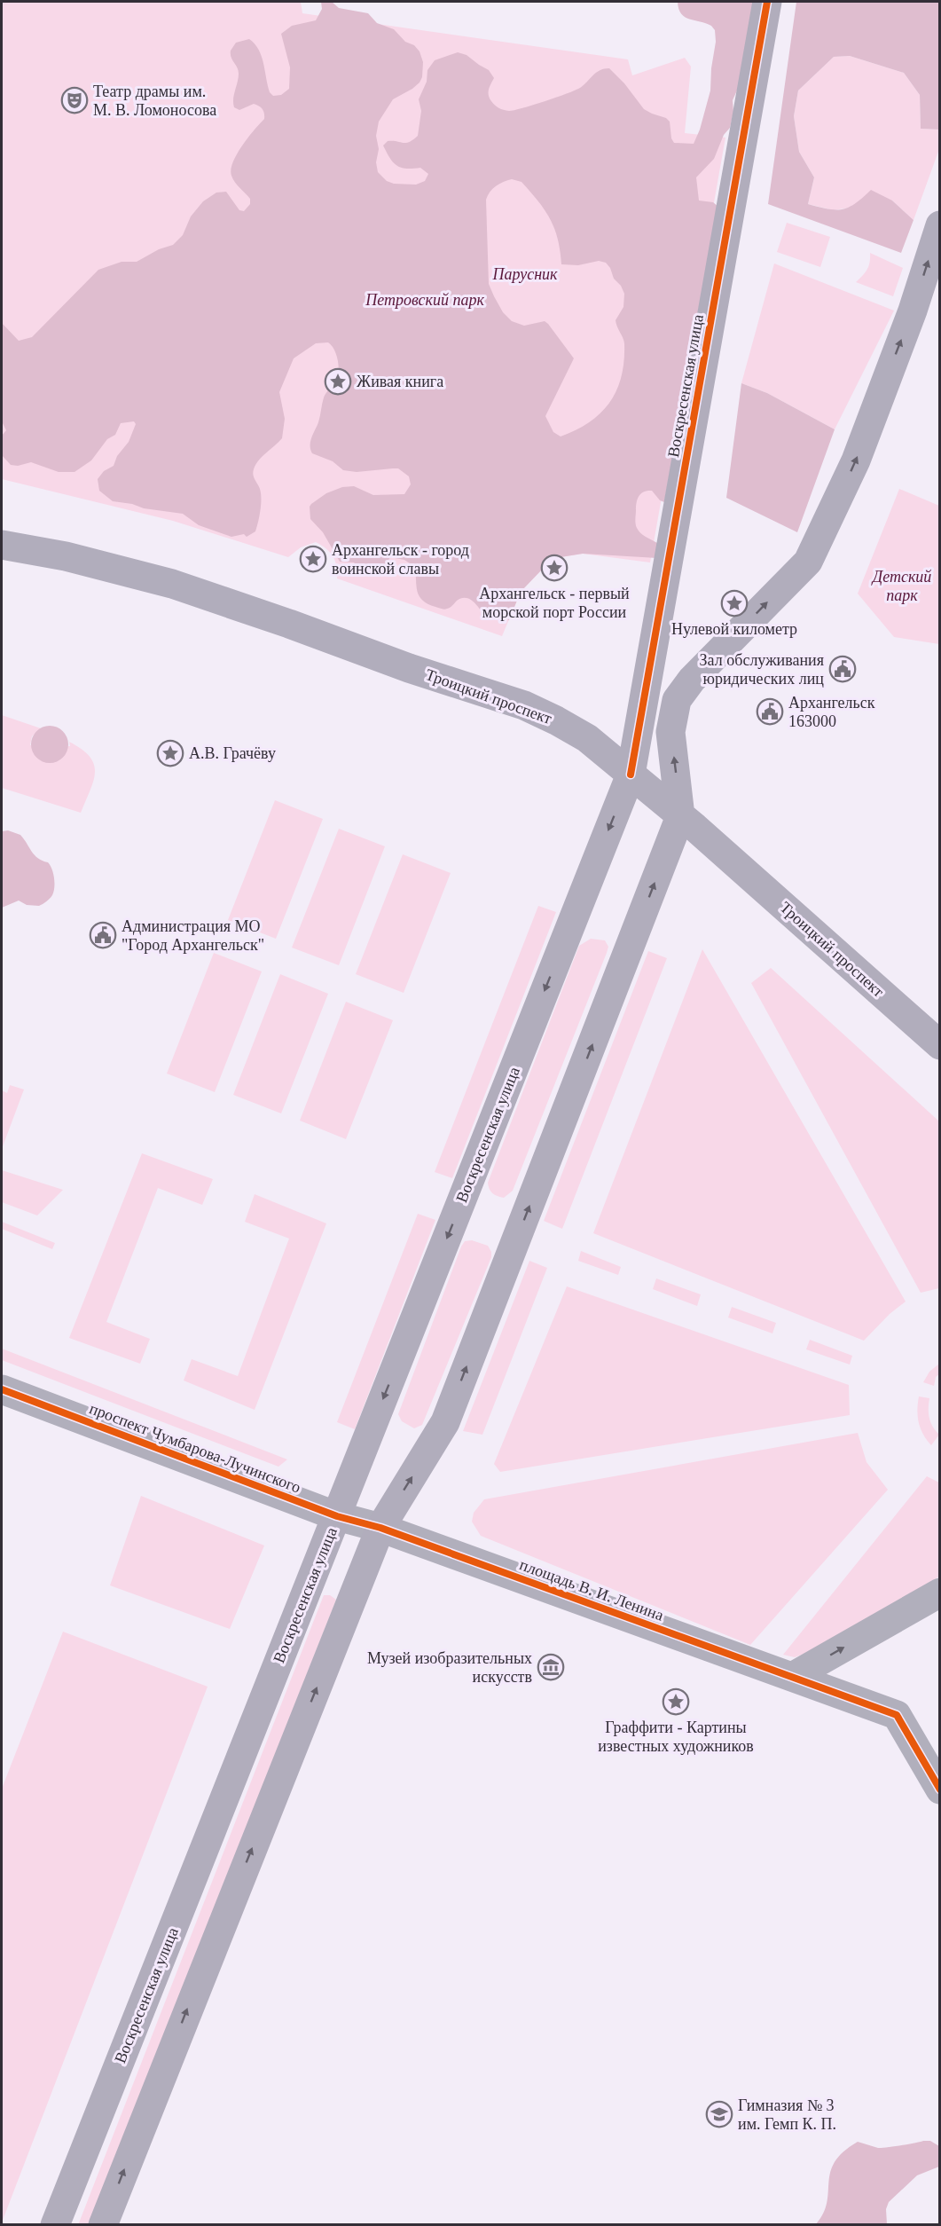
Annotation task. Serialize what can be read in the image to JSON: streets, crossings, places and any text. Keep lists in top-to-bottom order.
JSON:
{
  "streets": {
    "main road": ["Воскресенская улица", "Троицкий проспект"],
    "street": ["проспект Чумбарова-Лучинского", "площадь В. И. Ленина"]
  },
  "crossings": [
    ["Воскресенская улица", "Троицкий проспект"],
    ["Воскресенская улица", "проспект Чумбарова-Лучинского"],
    ["проспект Чумбарова-Лучинского", "площадь В. И. Ленина"]
  ],
  "parks": ["Парусник", "Петровский парк", "Детский парк"],
  "places": {
    "theatre": ["Театр драмы им. М. В. Ломоносова"],
    "place": [
      "Живая книга",
      "Архангельск - город воинской славы",
      "Архангельск - первый морской порт России",
      "Нулевой километр",
      "А.В. Грачёву",
      "Граффити - Картины известных художников"
    ],
    "public building": ["Зал обслуживания юридических лиц", "Архангельск 163000", "Администрация МО \"Город Архангельск\""],
    "museum": ["Музей изобразительных искусств"],
    "school or university": ["Гимназия № 3 им. Гемп К. П."]
  }
}
